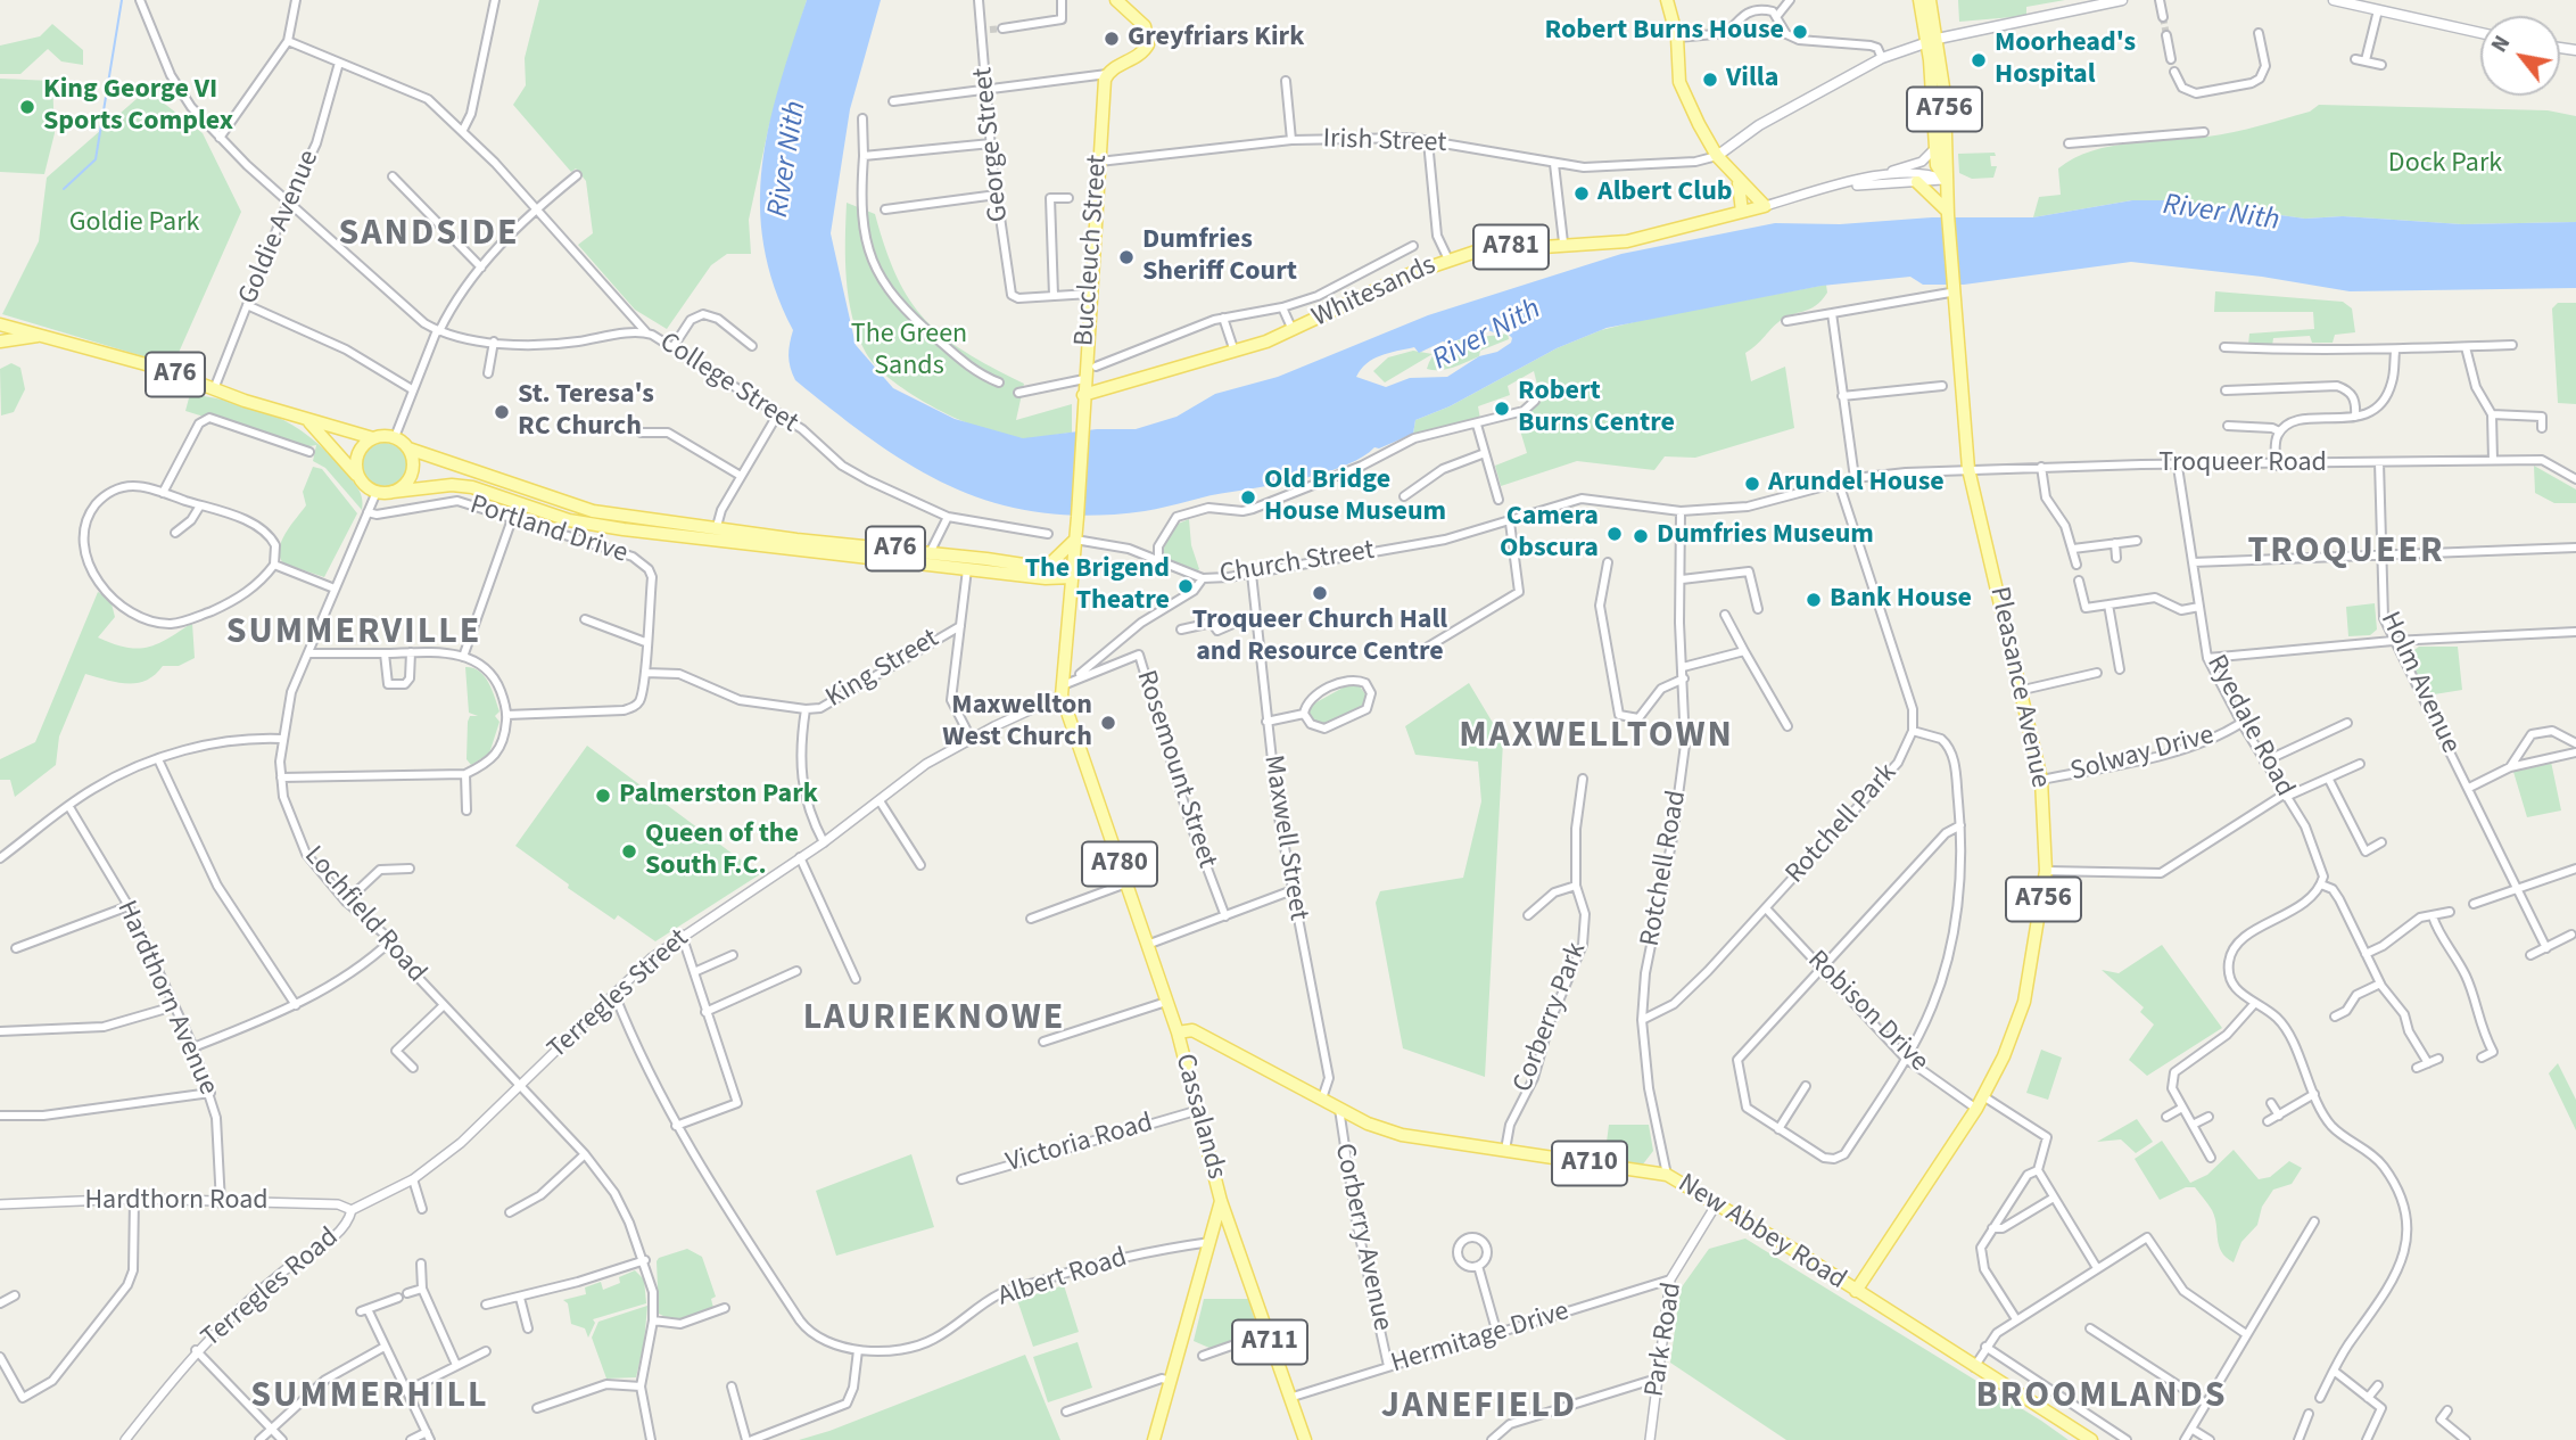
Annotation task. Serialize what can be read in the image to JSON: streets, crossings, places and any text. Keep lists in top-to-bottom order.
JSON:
{
  "streets": {
    "main road": [
      "A756",
      "A781",
      "Buccleuch Street",
      "Whitesands",
      "A76",
      "Pleasance Avenue",
      "A780",
      "Cassalands",
      "A710",
      "New Abbey Road",
      "A711"
    ],
    "street": [
      "Irish Street",
      "George Street",
      "Goldie Avenue",
      "College Street",
      "Troqueer Road",
      "Portland Drive",
      "Church Street",
      "King Street",
      "Holm Avenue",
      "Ryedale Road",
      "Solway Drive",
      "Rosemount Street",
      "Rotchell Park",
      "Maxwell Street",
      "Rotchell Road",
      "Lochfield Road",
      "Terregles Street",
      "Hardthorn Avenue",
      "Robison Drive",
      "Corberry Park",
      "Victoria Road",
      "Hardthorn Road",
      "Corberry Avenue",
      "Albert Road",
      "Terregles Road",
      "Hermitage Drive",
      "Park Road"
    ]
  },
  "crossings": [
    ["A756", "Troqueer Road"],
    ["A756", "Pleasance Avenue"],
    ["Irish Street", "Buccleuch Street"],
    ["Goldie Avenue", "A76"],
    ["Buccleuch Street", "Whitesands"],
    ["Buccleuch Street", "A780"],
    ["A76", "A780"],
    ["A76", "Lochfield Road"],
    ["Troqueer Road", "Church Street"],
    ["Troqueer Road", "Holm Avenue"],
    ["Troqueer Road", "Pleasance Avenue"],
    ["Troqueer Road", "Ryedale Road"],
    ["Portland Drive", "King Street"],
    ["Portland Drive", "Lochfield Road"],
    ["Church Street", "Rotchell Park"],
    ["Church Street", "Maxwell Street"],
    ["Church Street", "Rotchell Road"],
    ["King Street", "Terregles Street"],
    ["Pleasance Avenue", "Solway Drive"],
    ["Pleasance Avenue", "Robison Drive"],
    ["Pleasance Avenue", "New Abbey Road"],
    ["Ryedale Road", "Solway Drive"],
    ["Rosemount Street", "A780"],
    ["Rosemount Street", "Terregles Street"],
    ["Rotchell Park", "Rotchell Road"],
    ["Rotchell Park", "Robison Drive"],
    ["Maxwell Street", "New Abbey Road"],
    ["A780", "Terregles Street"],
    ["A780", "Cassalands"],
    ["A780", "New Abbey Road"],
    ["Rotchell Road", "New Abbey Road"],
    ["Lochfield Road", "Terregles Street"],
    ["Terregles Street", "Hardthorn Road"],
    ["Terregles Street", "Albert Road"],
    ["Terregles Street", "Terregles Road"],
    ["Hardthorn Avenue", "Hardthorn Road"],
    ["Corberry Park", "New Abbey Road"],
    ["Cassalands", "Victoria Road"],
    ["Cassalands", "New Abbey Road"],
    ["Cassalands", "A711"],
    ["Hardthorn Road", "Terregles Road"],
    ["New Abbey Road", "Corberry Avenue"],
    ["New Abbey Road", "Park Road"],
    ["Corberry Avenue", "Hermitage Drive"],
    ["Hermitage Drive", "Park Road"],
    ["Hermitage Drive", "A711"]
  ],
  "districts": [
    "SANDSIDE",
    "TROQUEER",
    "SUMMERVILLE",
    "MAXWELLTOWN",
    "LAURIEKNOWE",
    "SUMMERHILL",
    "BROOMLANDS",
    "JANEFIELD"
  ],
  "water": ["River Nith"],
  "parks": ["Dock Park", "Goldie Park", "The Green Sands"],
  "places": [
    "Robert Burns House",
    "Greyfriars Kirk",
    "Moorhead's Hospital",
    "Villa",
    "King George VI Sports Complex",
    "Albert Club",
    "Dumfries Sheriff Court",
    "Robert Burns Centre",
    "St. Teresa's RC Church",
    "Arundel House",
    "Old Bridge House Museum",
    "Camera Obscura",
    "Dumfries Museum",
    "The Brigend Theatre",
    "Troqueer Church Hall and Resource Centre",
    "Bank House",
    "Maxwellton West Church",
    "Palmerston Park",
    "Queen of the South F.C."
  ],
  "north": "top left"
}
